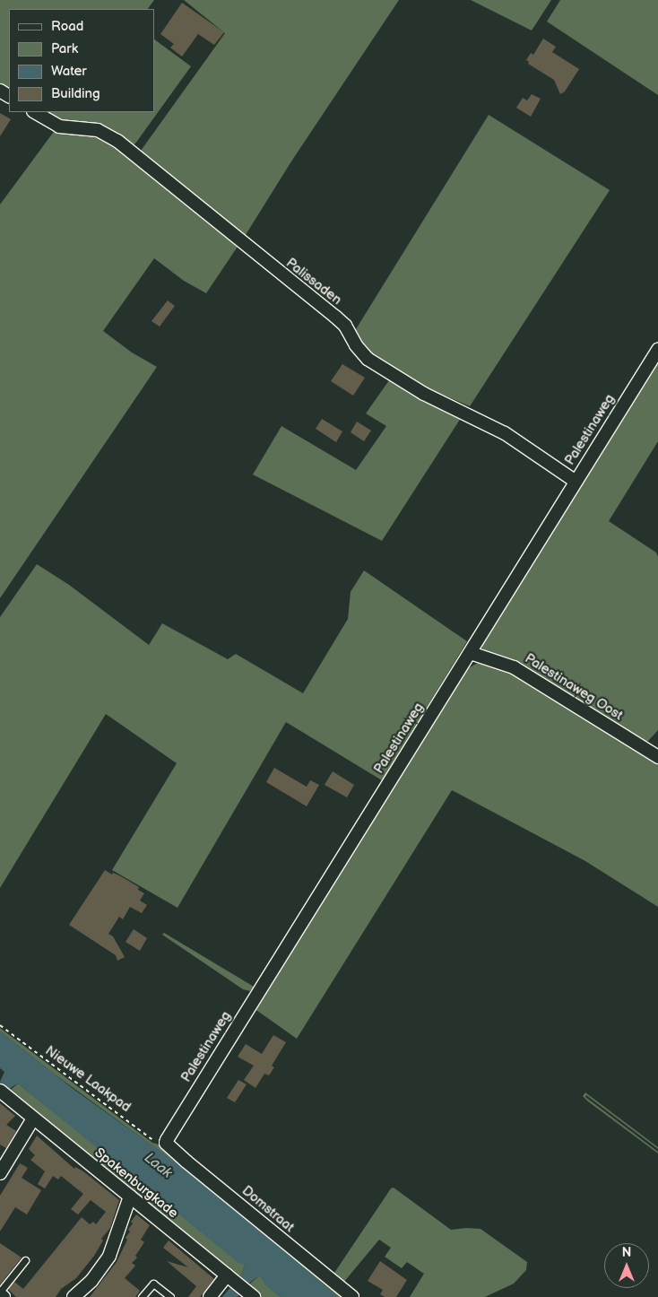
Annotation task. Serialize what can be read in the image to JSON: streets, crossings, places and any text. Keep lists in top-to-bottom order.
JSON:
{
  "streets": {
    "street": [
      "Palissaden",
      "Palestinaweg",
      "Palestinaweg Oost",
      "Spakenburgkade",
      "Domstraat"
    ],
    "path": ["Nieuwe Laakpad"]
  },
  "crossings": [
    ["Palissaden", "Palestinaweg"],
    ["Palestinaweg", "Palestinaweg Oost"],
    ["Palestinaweg", "Nieuwe Laakpad"],
    ["Palestinaweg", "Domstraat"],
    ["Nieuwe Laakpad", "Domstraat"]
  ],
  "water": ["Laak"],
  "legend": [
    "Road",
    "Park",
    "Water",
    "Building"
  ],
  "north": "top"
}
